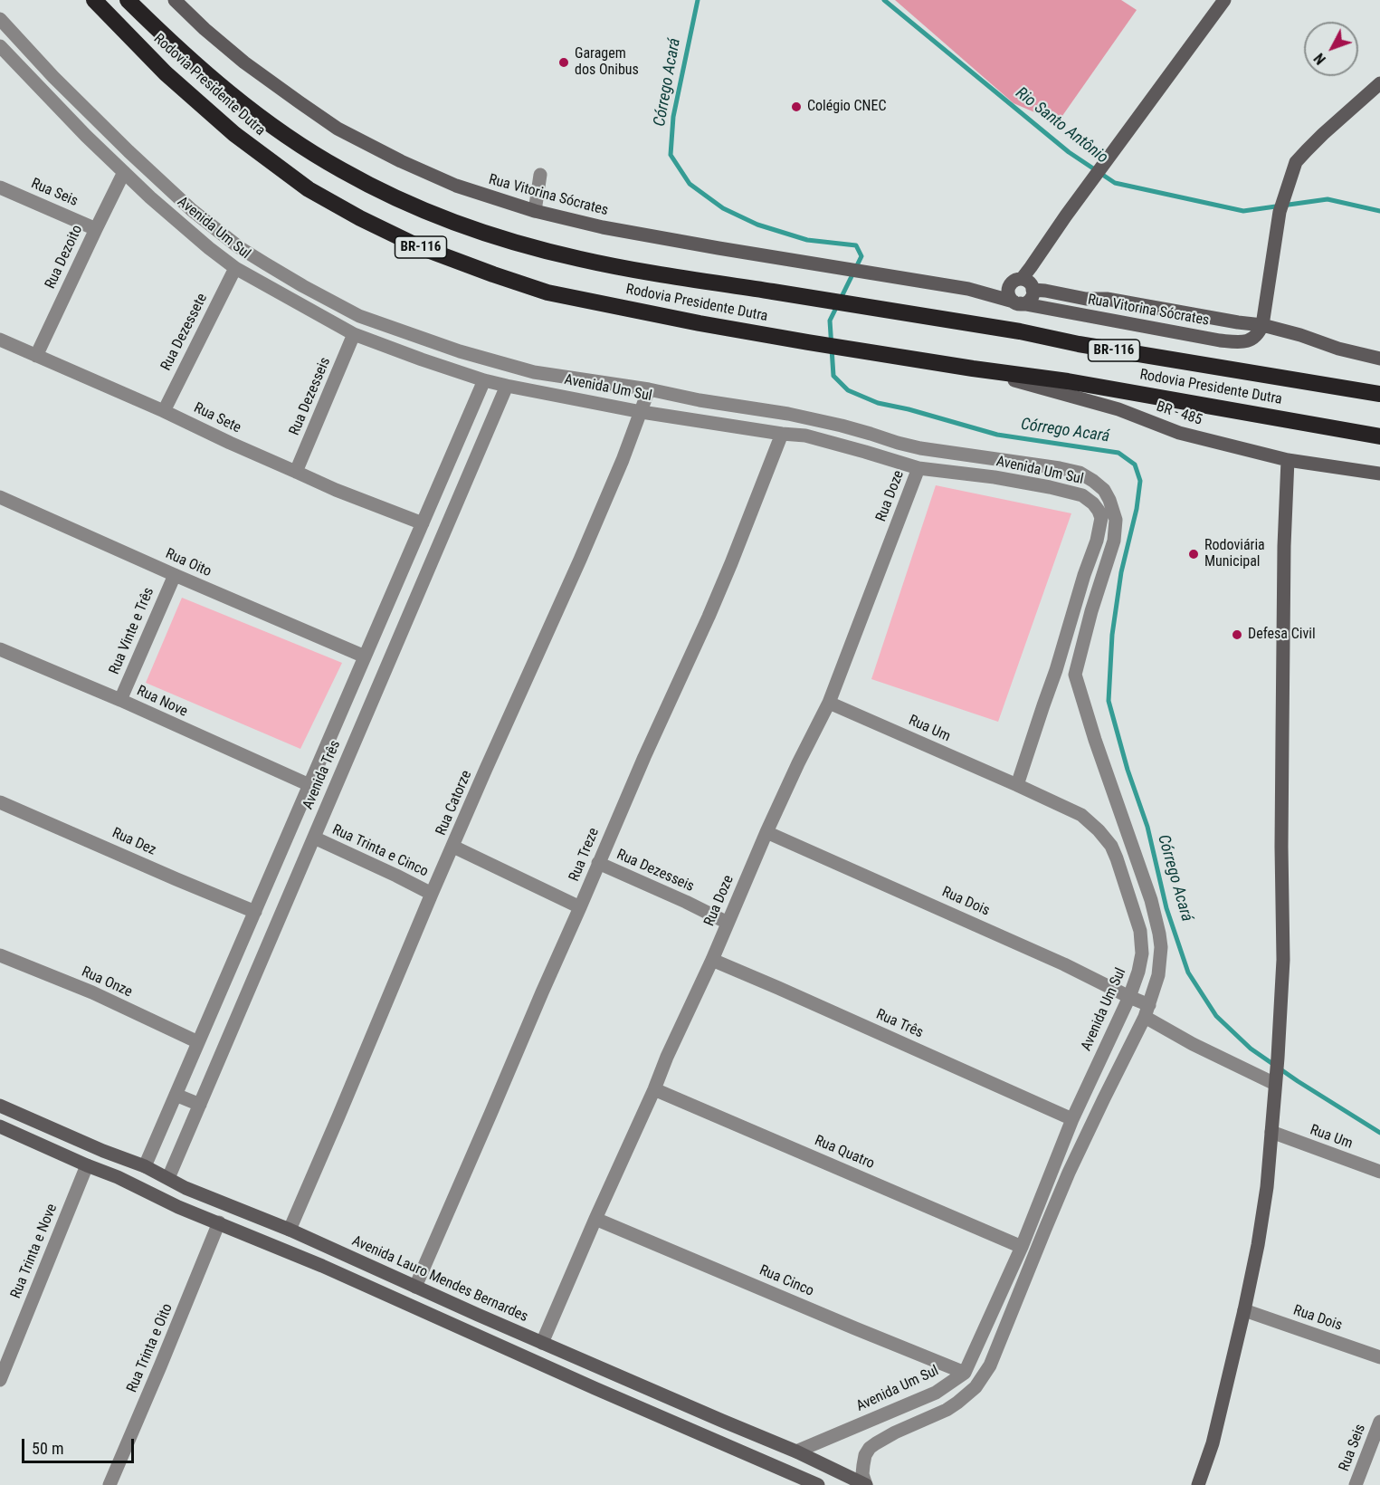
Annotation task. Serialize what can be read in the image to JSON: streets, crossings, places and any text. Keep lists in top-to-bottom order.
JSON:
{
  "streets": {
    "highway": ["Rodovia Presidente Dutra", "BR-116"],
    "street": [
      "Rua Seis",
      "Rua Vitorina Sócrates",
      "Avenida Um Sul",
      "Rua Dezoito",
      "Rua Dezessete",
      "Rua Dezesseis",
      "BR - 485",
      "Rua Sete",
      "Rua Doze",
      "Rua Oito",
      "Rua Vinte e Três",
      "Rua Nove",
      "Rua Um",
      "Avenida Três",
      "Rua Catorze",
      "Rua Dez",
      "Rua Trinta e Cinco",
      "Rua Treze",
      "Rua Dois",
      "Rua Onze",
      "Rua Três",
      "Rua Quatro",
      "Rua Trinta e Nove",
      "Avenida Lauro Mendes Bernardes",
      "Rua Cinco",
      "Rua Trinta e Oito"
    ]
  },
  "crossings": [
    ["Rodovia Presidente Dutra", "BR - 485"],
    ["Rua Seis", "Rua Dezoito"],
    ["Avenida Um Sul", "Rua Dezoito"],
    ["Avenida Um Sul", "Rua Dezessete"],
    ["Avenida Um Sul", "Rua Dezesseis"],
    ["Avenida Um Sul", "Rua Doze"],
    ["Avenida Um Sul", "Rua Um"],
    ["Avenida Um Sul", "Avenida Três"],
    ["Avenida Um Sul", "Rua Catorze"],
    ["Avenida Um Sul", "Rua Treze"],
    ["Avenida Um Sul", "Rua Dois"],
    ["Avenida Um Sul", "Rua Três"],
    ["Avenida Um Sul", "Rua Quatro"],
    ["Avenida Um Sul", "Avenida Lauro Mendes Bernardes"],
    ["Avenida Um Sul", "Rua Cinco"],
    ["Rua Dezoito", "Rua Sete"],
    ["Rua Dezessete", "Rua Sete"],
    ["Rua Dezesseis", "Rua Sete"],
    ["Rua Dezesseis", "Rua Doze"],
    ["Rua Dezesseis", "Rua Treze"],
    ["Rua Sete", "Avenida Três"],
    ["Rua Doze", "Rua Um"],
    ["Rua Doze", "Rua Dois"],
    ["Rua Doze", "Rua Três"],
    ["Rua Doze", "Rua Quatro"],
    ["Rua Doze", "Avenida Lauro Mendes Bernardes"],
    ["Rua Doze", "Rua Cinco"],
    ["Rua Oito", "Rua Vinte e Três"],
    ["Rua Oito", "Avenida Três"],
    ["Rua Vinte e Três", "Rua Nove"],
    ["Rua Nove", "Avenida Três"],
    ["Avenida Três", "Rua Dez"],
    ["Avenida Três", "Rua Trinta e Cinco"],
    ["Avenida Três", "Rua Onze"],
    ["Avenida Três", "Avenida Lauro Mendes Bernardes"],
    ["Rua Catorze", "Rua Trinta e Cinco"],
    ["Rua Catorze", "Avenida Lauro Mendes Bernardes"],
    ["Rua Treze", "Avenida Lauro Mendes Bernardes"]
  ],
  "water": ["Córrego Acará", "Rio Santo Antônio"],
  "places": [
    "Garagem dos Onibus",
    "Colégio CNEC",
    "Rodoviária Municipal",
    "Defesa Civil"
  ],
  "scale_bar": "50 m",
  "north": "bottom left"
}
